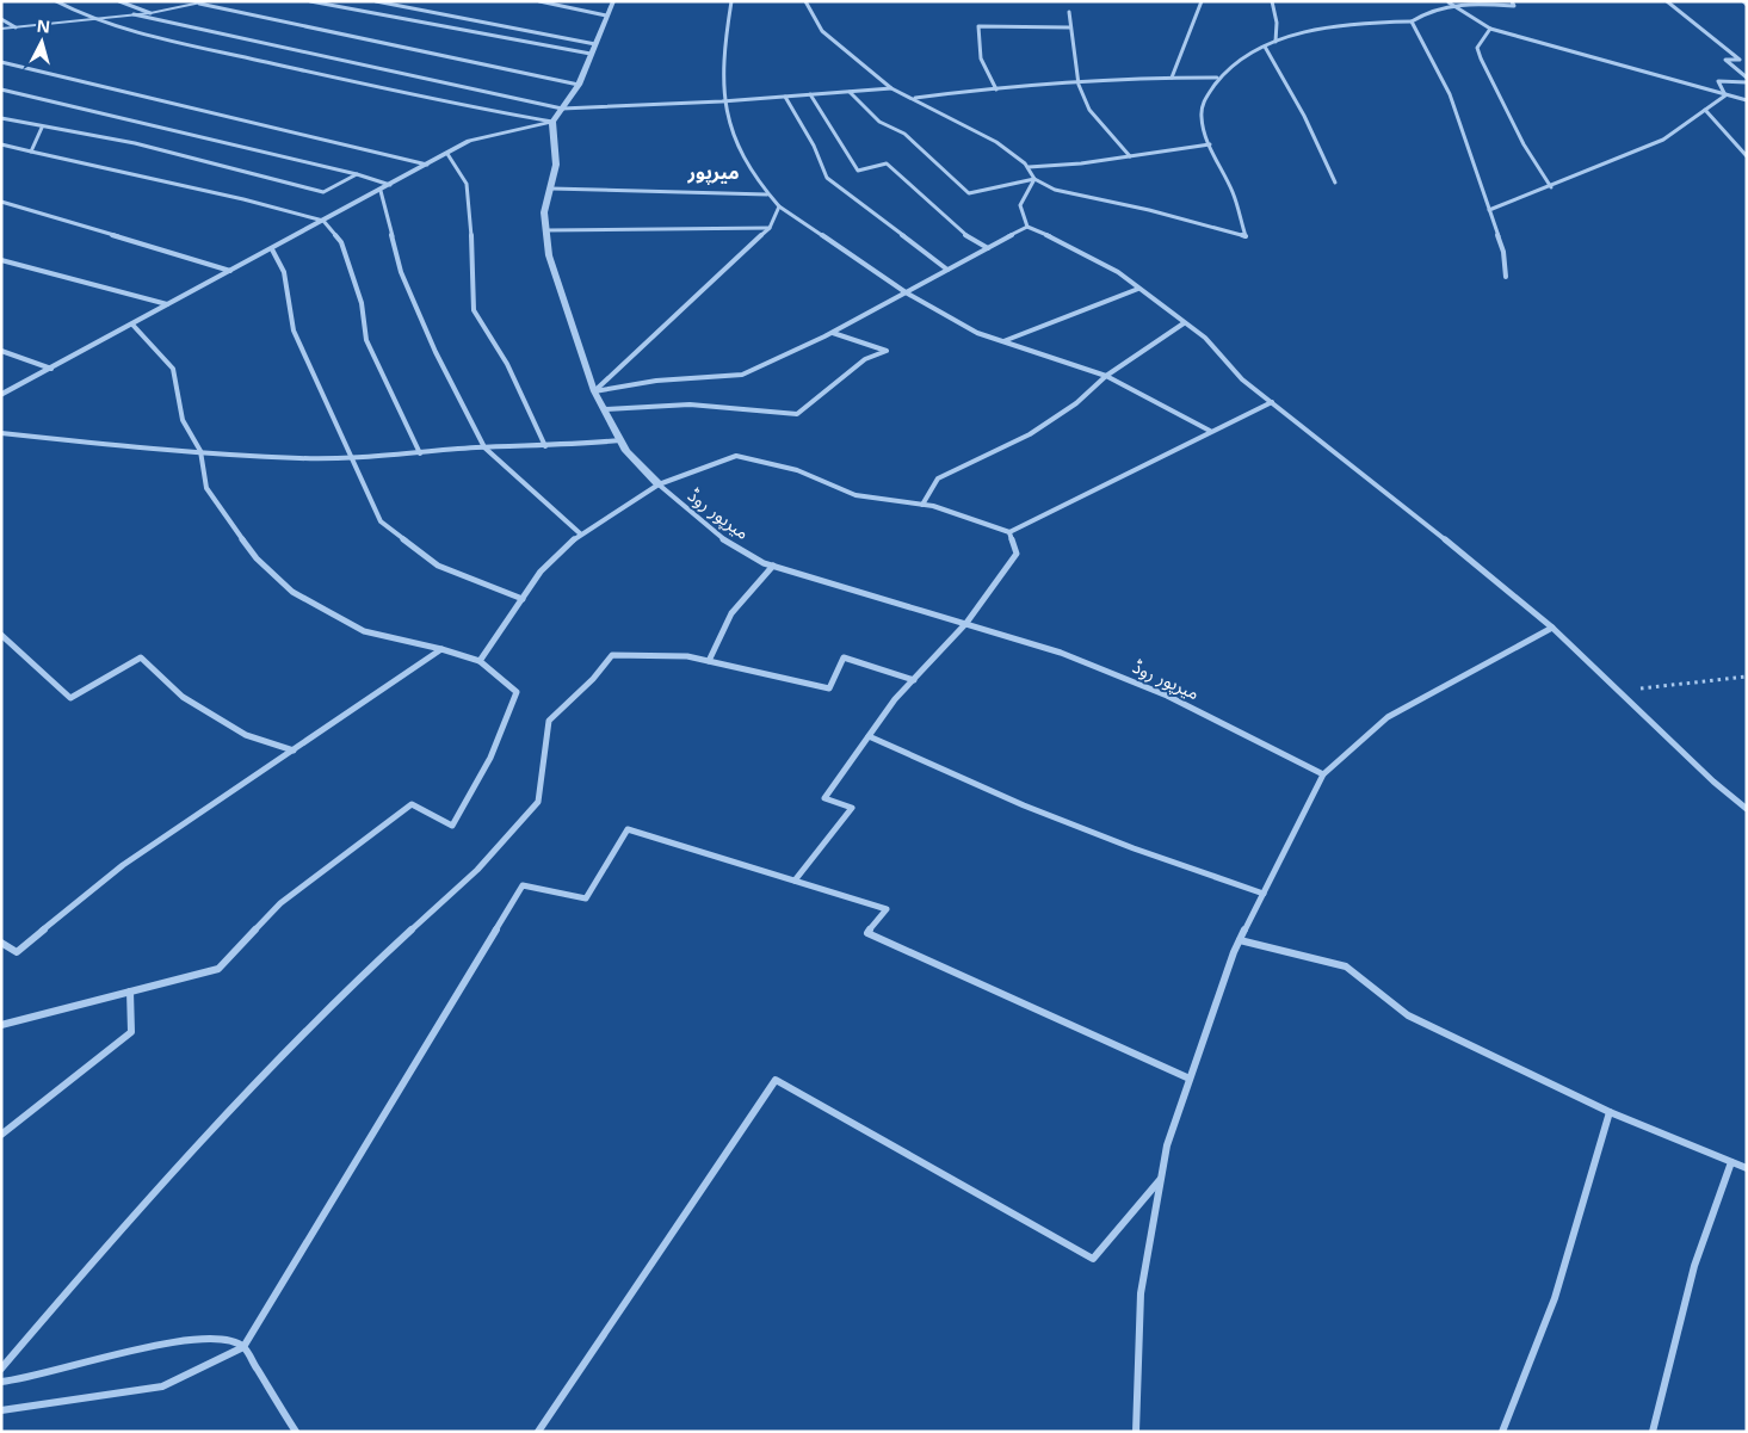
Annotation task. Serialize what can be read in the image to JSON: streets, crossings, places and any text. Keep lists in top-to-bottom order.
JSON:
{
  "streets": {
    "street": ["میرپور روڈ"]
  },
  "districts": ["میرپور"],
  "north": "top"
}
